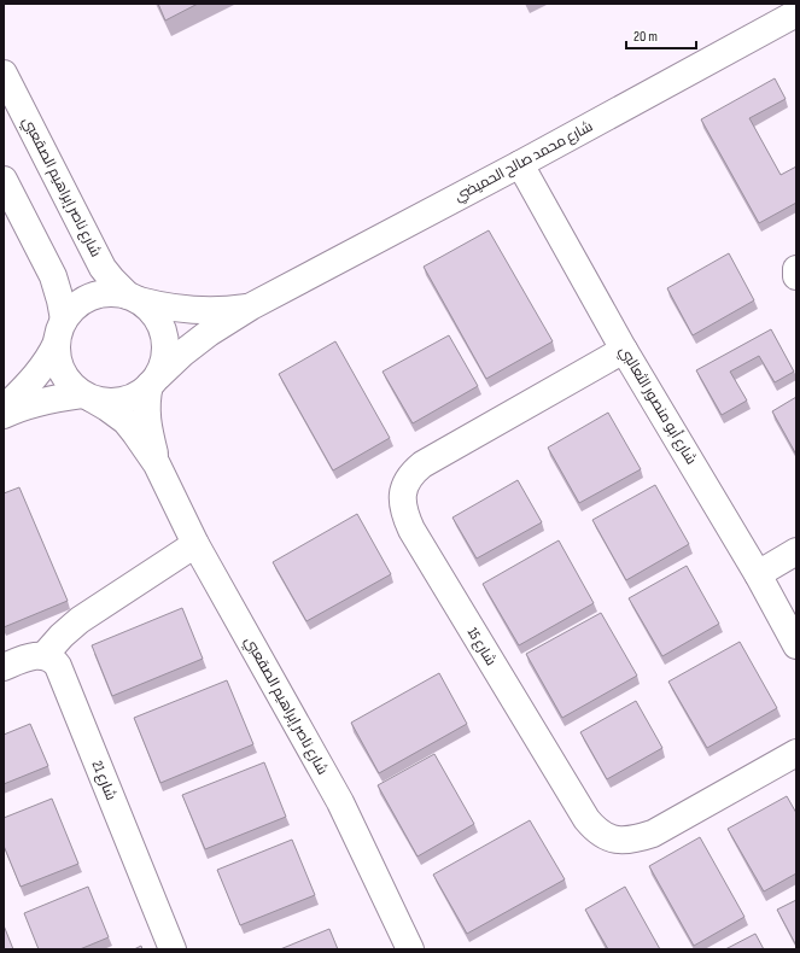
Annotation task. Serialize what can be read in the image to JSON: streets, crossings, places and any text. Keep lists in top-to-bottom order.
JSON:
{
  "streets": {
    "street": [
      "شارع محمد صالح الحميضي",
      "شارع ناصر إبراهيم الصقعبي",
      "شارع أبو منصور الثعالبي",
      "شارع 15",
      "شارع 21"
    ]
  },
  "crossings": [
    ["شارع محمد صالح الحميضي", "شارع ناصر إبراهيم الصقعبي"],
    ["شارع محمد صالح الحميضي", "شارع أبو منصور الثعالبي"],
    ["شارع أبو منصور الثعالبي", "شارع 15"]
  ],
  "scale_bar": "20 m"
}
